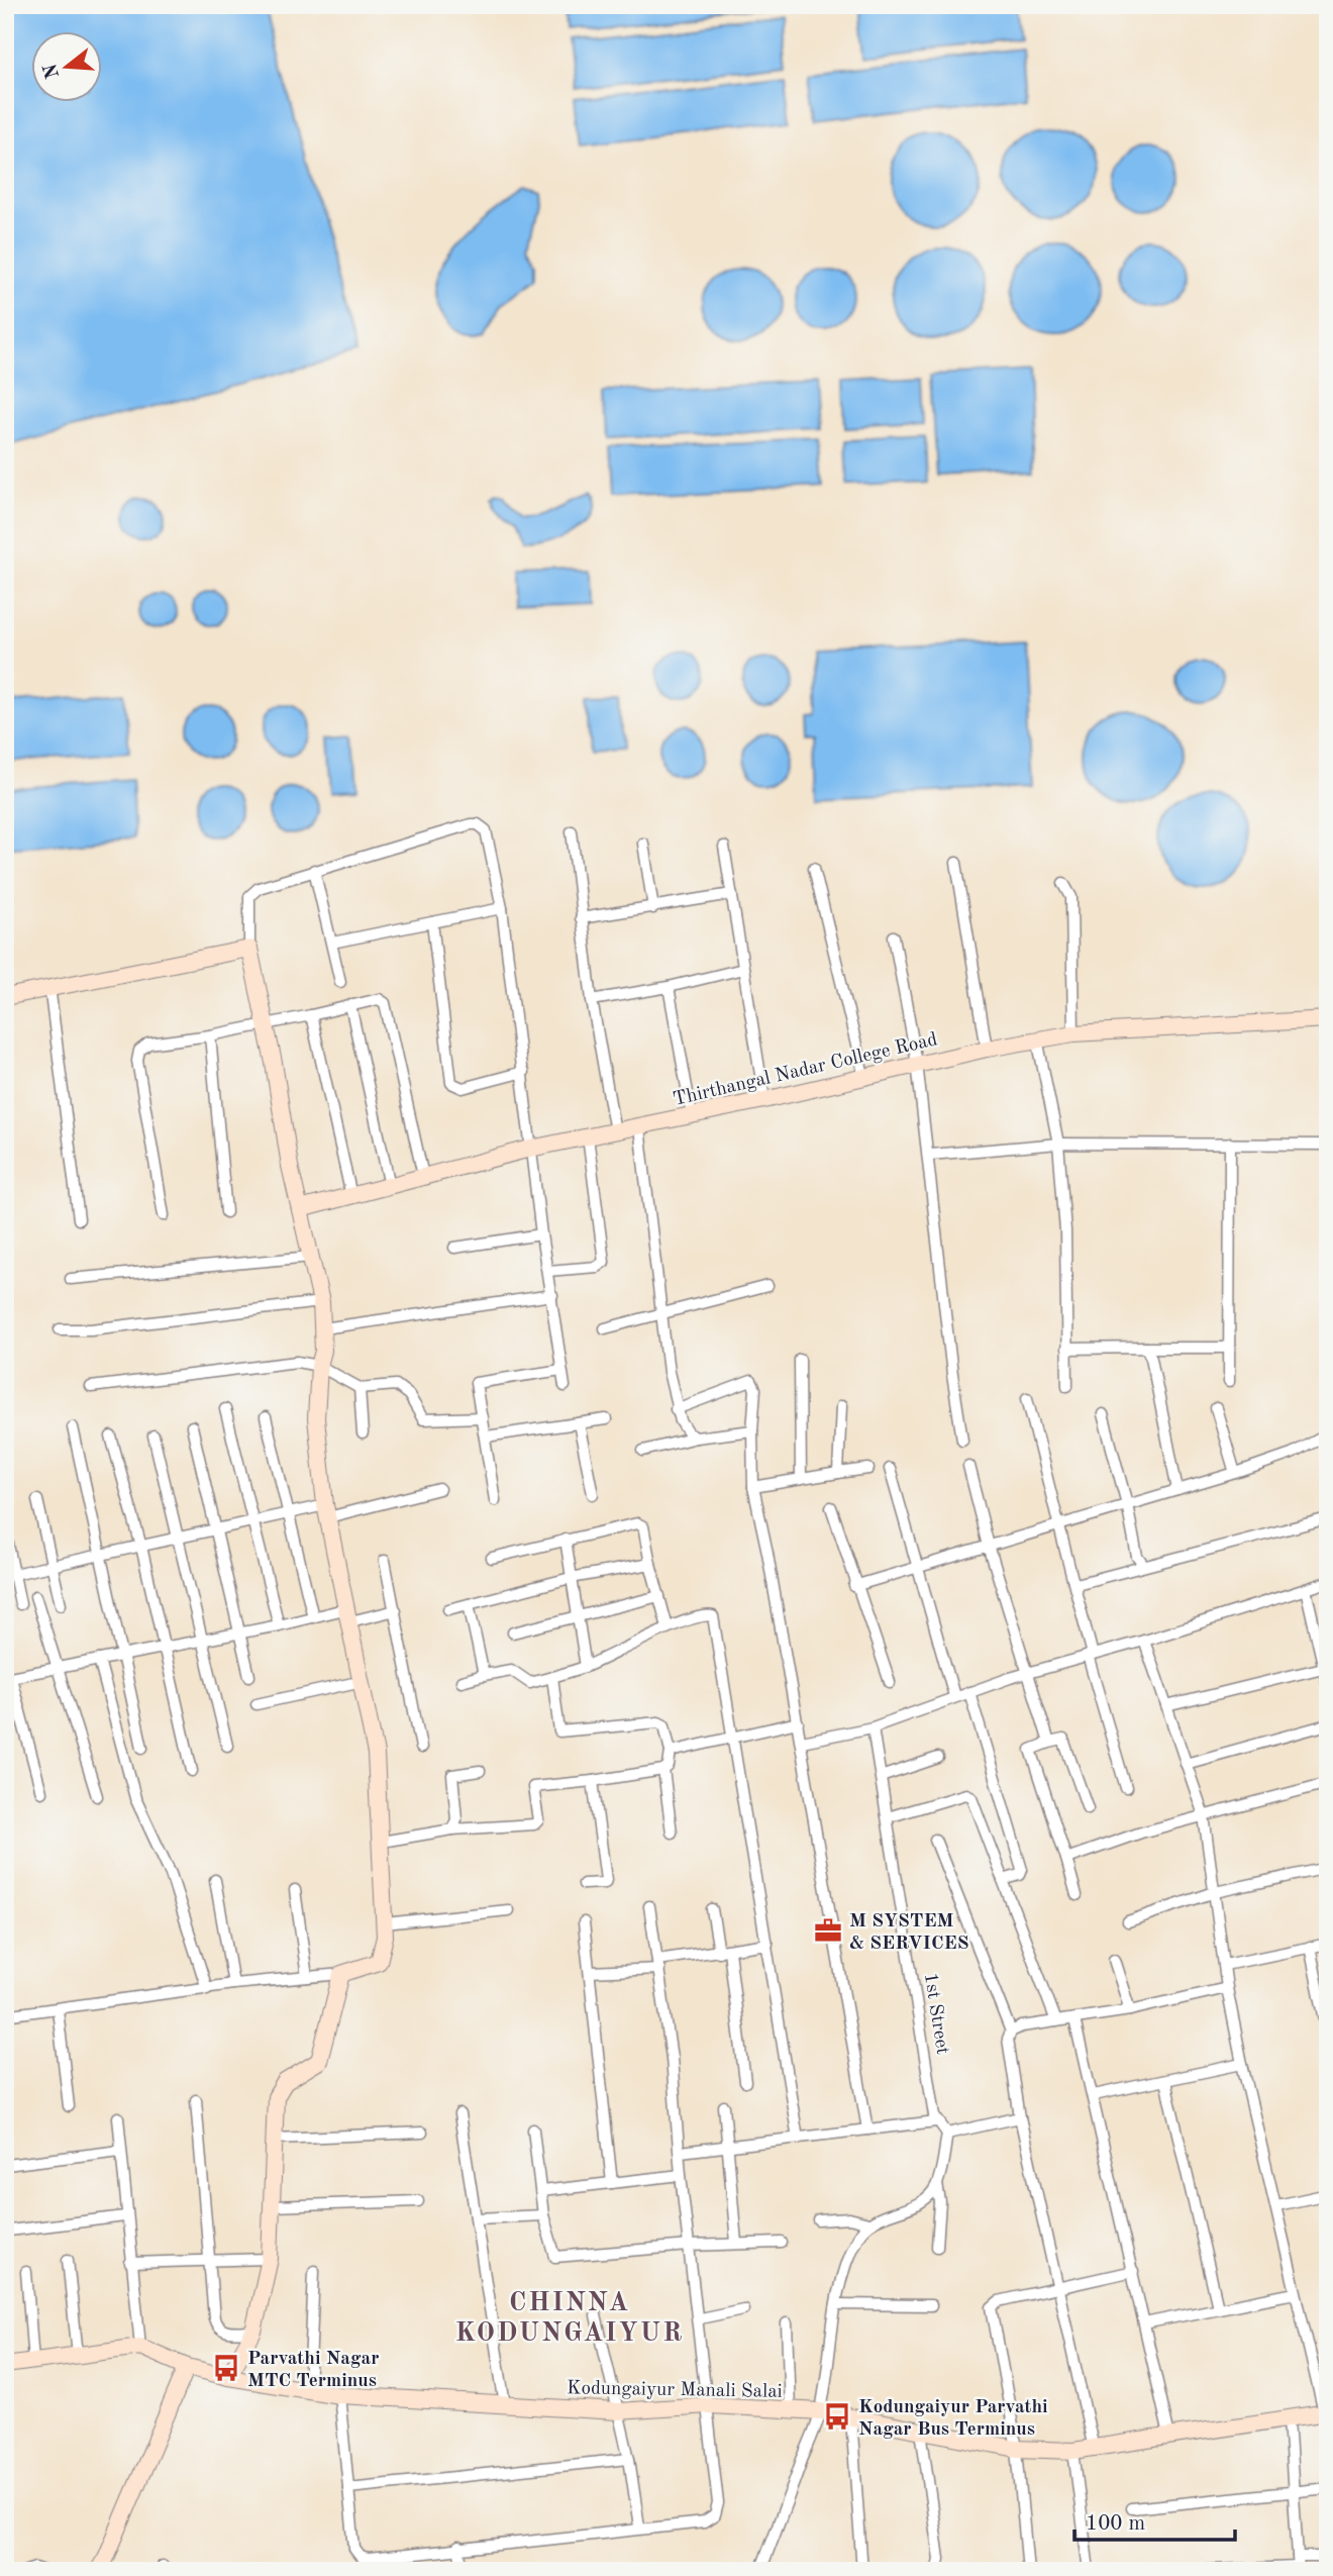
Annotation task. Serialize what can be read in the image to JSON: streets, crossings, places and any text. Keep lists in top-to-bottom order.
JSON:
{
  "streets": {
    "street": ["Thirthangal Nadar College Road", "1st Street", "Kodungaiyur Manali Salai"]
  },
  "districts": ["CHINNA KODUNGAIYUR"],
  "places": {
    "office": ["M SYSTEM & SERVICES"],
    "bus stop": ["Parvathi Nagar MTC Terminus", "Kodungaiyur Parvathi Nagar Bus Terminus"]
  },
  "scale_bar": "100 m",
  "north": "left"
}
